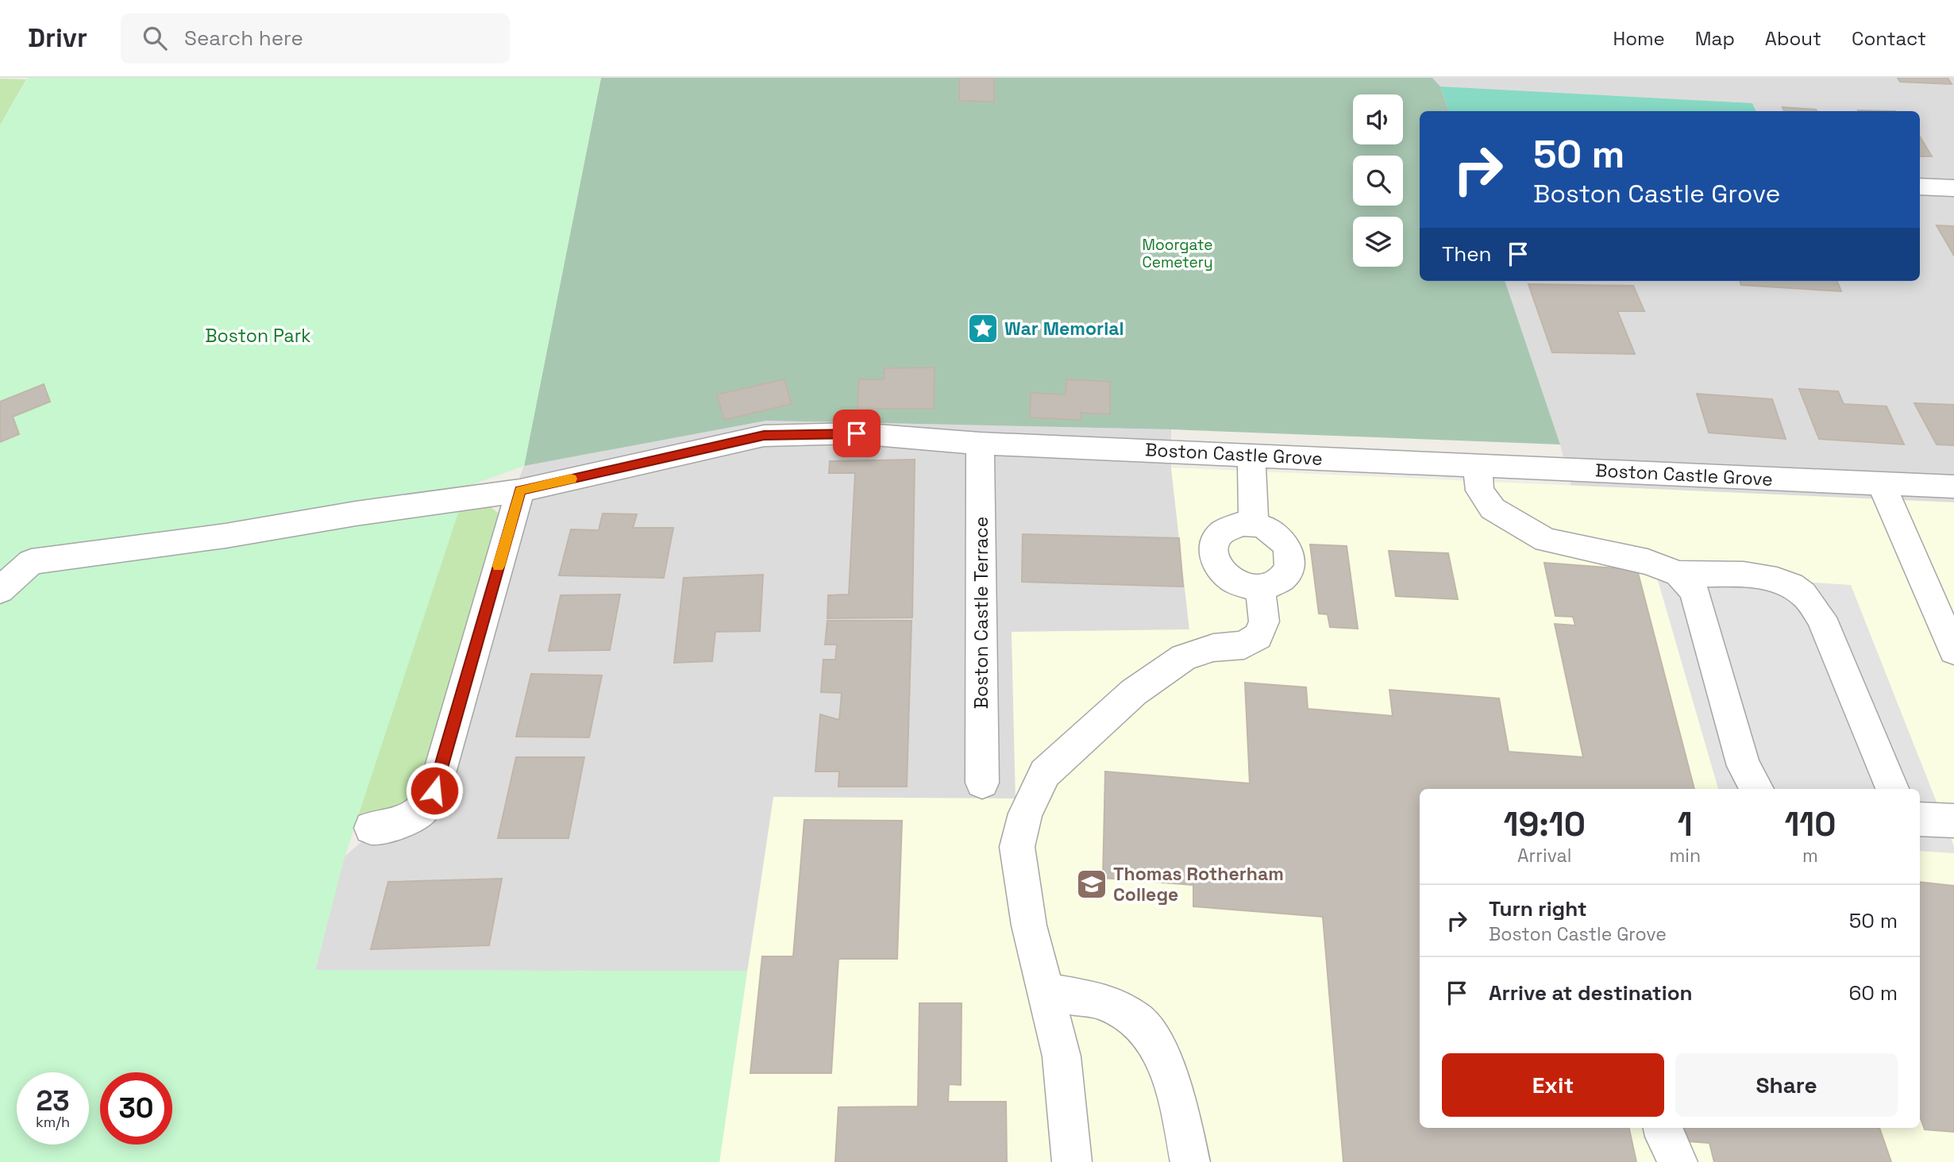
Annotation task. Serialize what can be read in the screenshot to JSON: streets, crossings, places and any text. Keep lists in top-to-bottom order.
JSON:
{
  "streets": {
    "street": ["Boston Castle Grove", "Boston Castle Terrace"]
  },
  "crossings": [
    ["Boston Castle Grove", "Boston Castle Terrace"]
  ],
  "parks": ["Moorgate Cemetery", "Boston Park"],
  "places": {
    "place": ["War Memorial"],
    "school or university": ["Thomas Rotherham College"]
  },
  "page": {
    "header": "Drivr",
    "search": "Search here",
    "nav": [
      "Home",
      "Map",
      "About",
      "Contact"
    ],
    "turn": ["50 m", "Boston Castle Grove"],
    "then": "Then",
    "eta": [
      "19:10",
      "Arrival",
      "1",
      "min",
      "110",
      "m"
    ],
    "list": [
      {
        "name": "Turn right",
        "note": "Boston Castle Grove",
        "value": "50 m"
      },
      {
        "name": "Arrive at destination",
        "value": "60 m"
      }
    ],
    "buttons": ["Exit", "Share"],
    "speed": "23 km/h",
    "limit": "30"
  }
}
